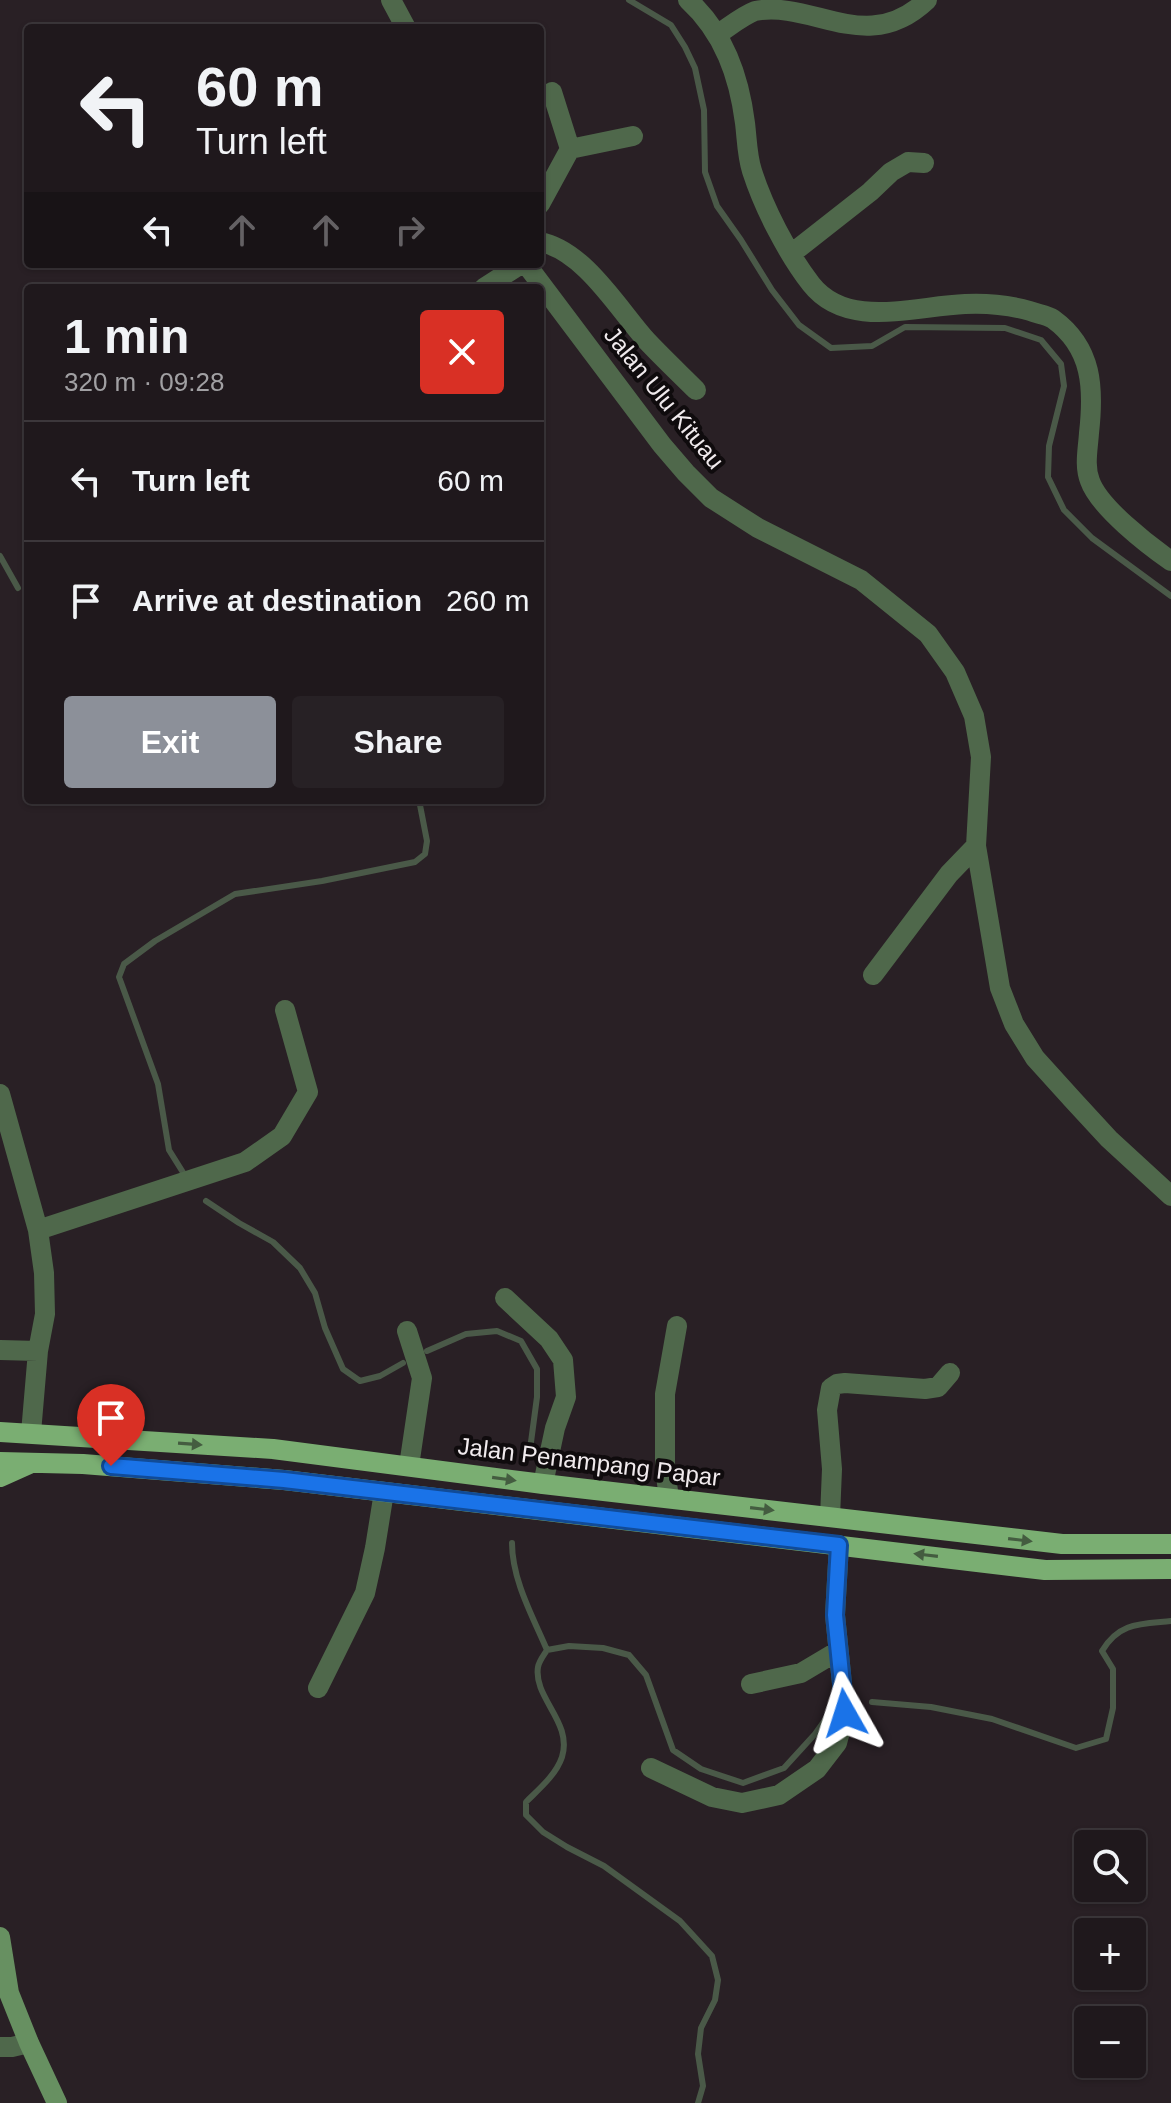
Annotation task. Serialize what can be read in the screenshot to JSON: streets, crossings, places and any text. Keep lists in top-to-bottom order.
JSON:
{
  "streets": {
    "main road": ["Jalan Penampang Papar"],
    "street": ["Jalan Ulu Kituau"]
  },
  "page": {
    "turn": ["60 m", "Turn left"],
    "heading": ["1 min", "320 m · 09:28"],
    "list": [
      {
        "name": "Turn left",
        "value": "60 m"
      },
      {
        "name": "Arrive at destination",
        "value": "260 m"
      }
    ],
    "buttons": ["Exit", "Share"],
    "map_buttons": ["+", "−"]
  }
}
